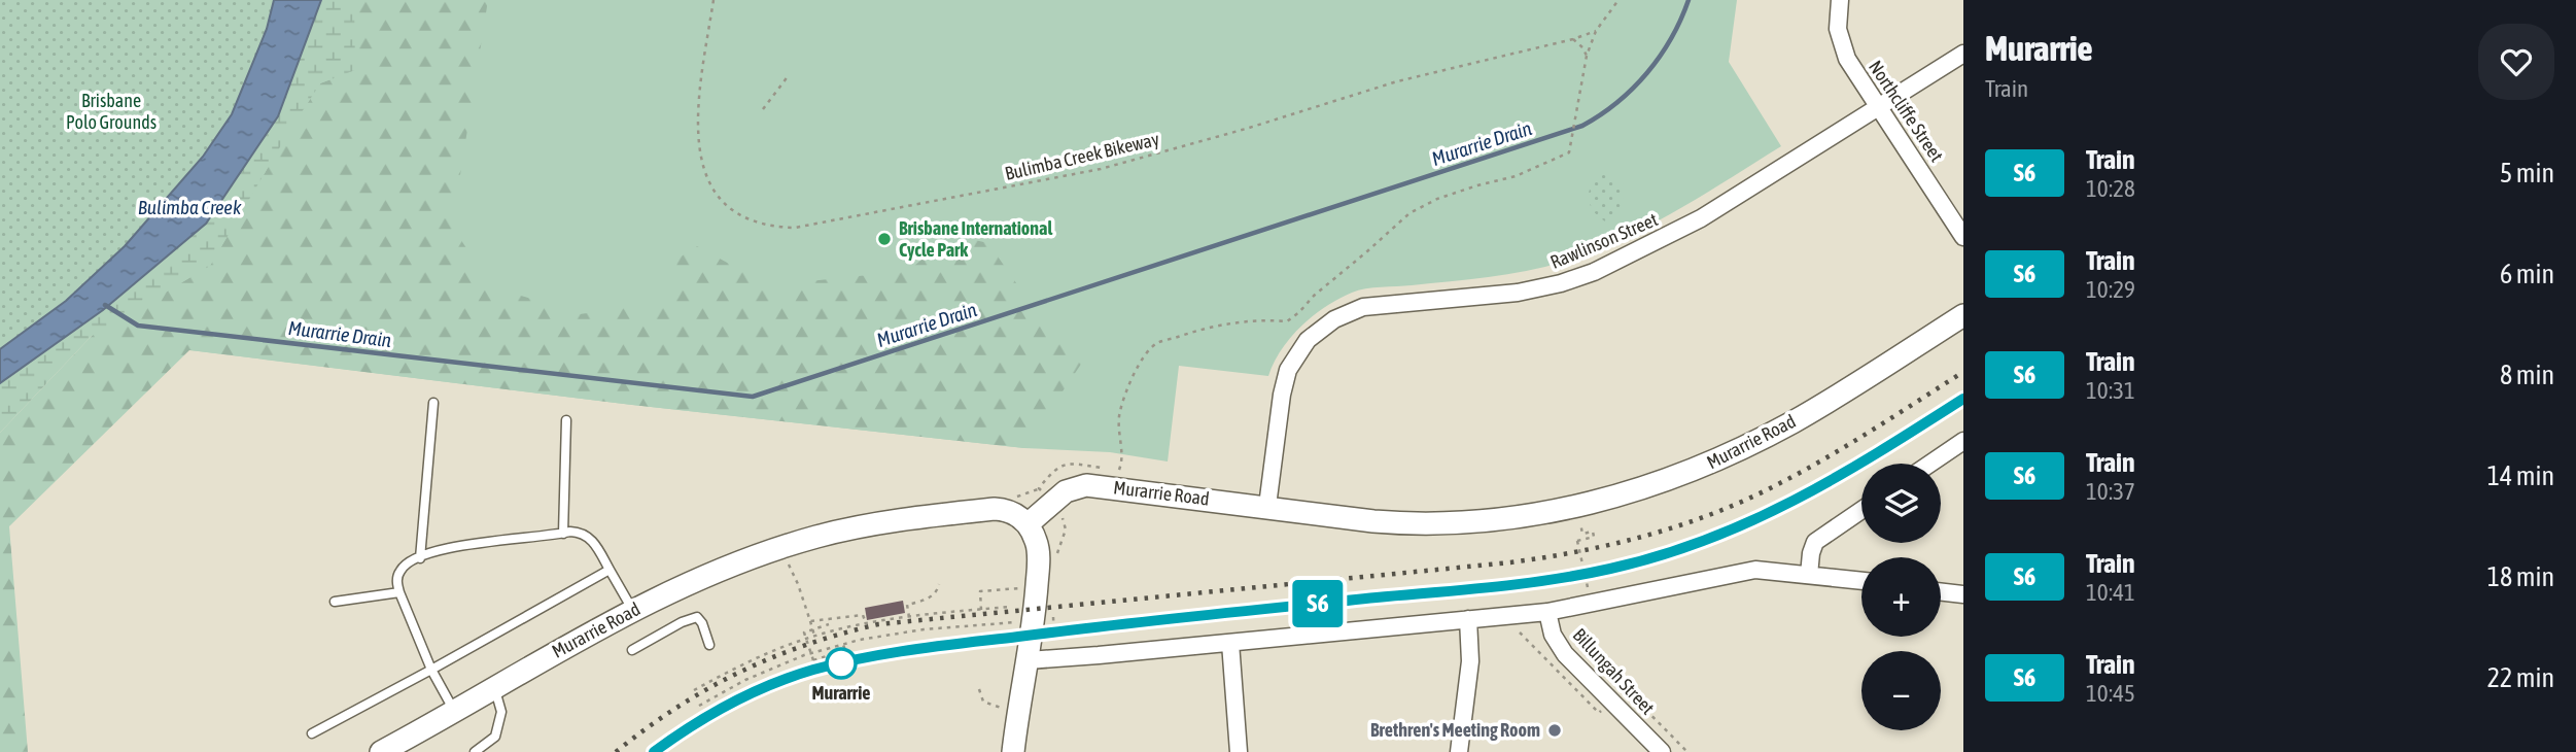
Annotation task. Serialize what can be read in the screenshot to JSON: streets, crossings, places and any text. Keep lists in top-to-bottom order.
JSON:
{
  "streets": {
    "street": [
      "Northcliffe Street",
      "Rawlinson Street",
      "Murarrie Road",
      "Billungah Street"
    ],
    "path": ["Bulimba Creek Bikeway"]
  },
  "crossings": [
    ["Northcliffe Street", "Rawlinson Street"],
    ["Rawlinson Street", "Murarrie Road"]
  ],
  "water": ["Murarrie Drain", "Bulimba Creek"],
  "parks": ["Brisbane Polo Grounds"],
  "places": ["Brisbane International Cycle Park", "Murarrie", "Brethren's Meeting Room"],
  "page": {
    "on_map": "S6",
    "heading": ["Murarrie", "Train"],
    "list": [
      {
        "mark": "S6",
        "name": "Train",
        "note": "10:28",
        "value": "5 min"
      },
      {
        "mark": "S6",
        "name": "Train",
        "note": "10:29",
        "value": "6 min"
      },
      {
        "mark": "S6",
        "name": "Train",
        "note": "10:31",
        "value": "8 min"
      },
      {
        "mark": "S6",
        "name": "Train",
        "note": "10:37",
        "value": "14 min"
      },
      {
        "mark": "S6",
        "name": "Train",
        "note": "10:41",
        "value": "18 min"
      },
      {
        "mark": "S6",
        "name": "Train",
        "note": "10:45",
        "value": "22 min"
      }
    ],
    "map_buttons": ["+", "−"]
  }
}
